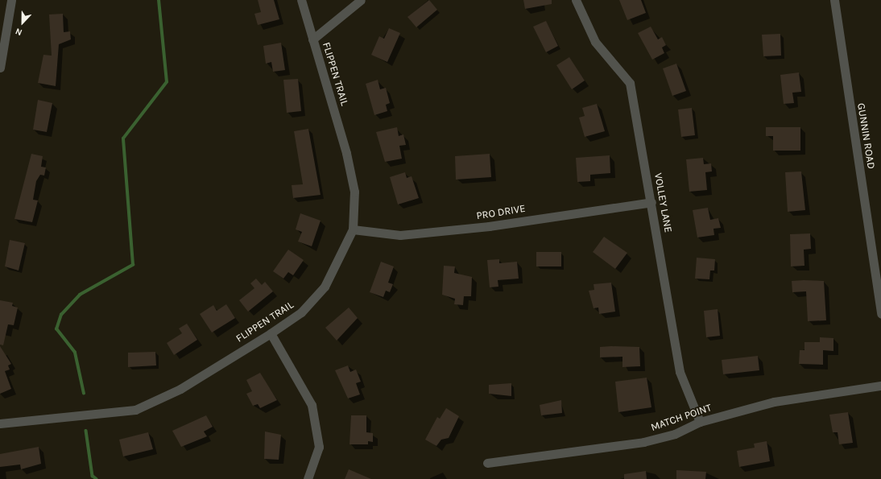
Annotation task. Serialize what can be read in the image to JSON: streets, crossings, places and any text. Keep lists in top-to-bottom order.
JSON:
{
  "streets": {
    "street": [
      "FLIPPEN TRAIL",
      "GUNNIN ROAD",
      "VOLLEY LANE",
      "PRO DRIVE",
      "MATCH POINT"
    ]
  },
  "crossings": [
    ["FLIPPEN TRAIL", "PRO DRIVE"],
    ["VOLLEY LANE", "PRO DRIVE"],
    ["VOLLEY LANE", "MATCH POINT"]
  ],
  "north": "bottom"
}
